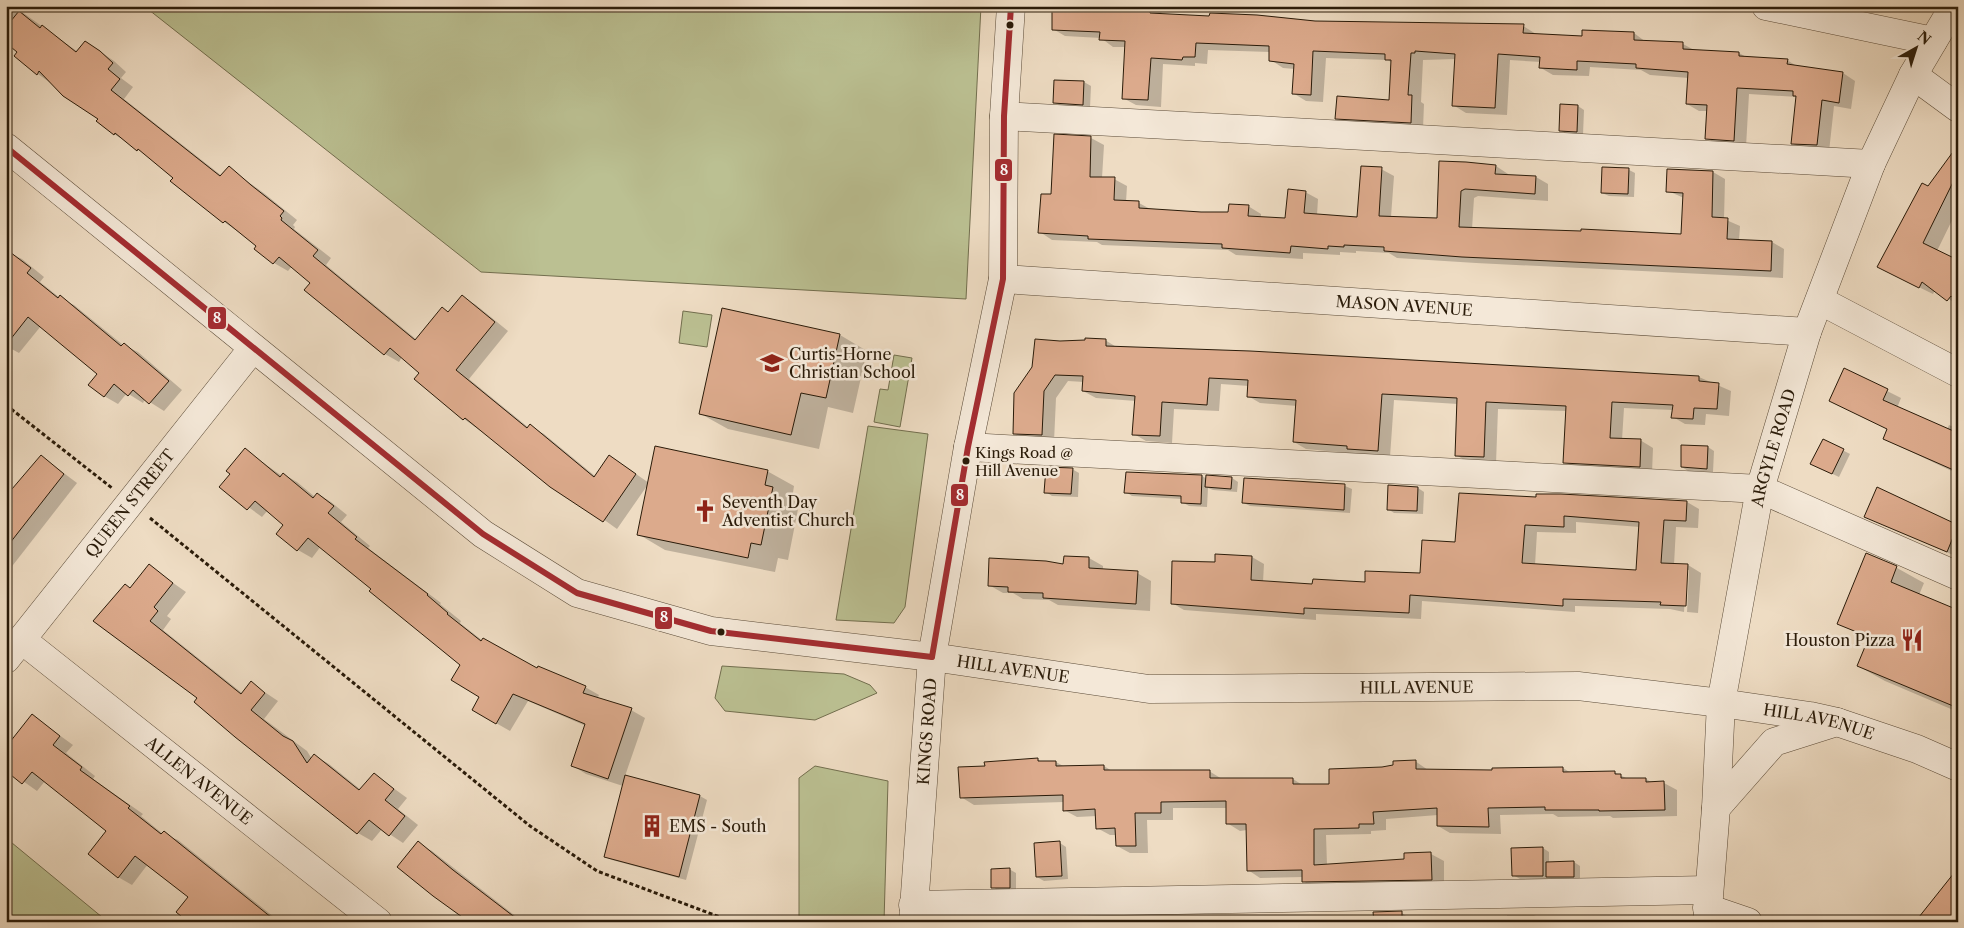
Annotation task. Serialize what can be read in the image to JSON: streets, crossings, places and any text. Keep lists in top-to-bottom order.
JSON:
{
  "streets": {
    "street": [
      "MASON AVENUE",
      "ARGYLE ROAD",
      "QUEEN STREET",
      "HILL AVENUE",
      "KINGS ROAD",
      "ALLEN AVENUE"
    ]
  },
  "crossings": [
    ["MASON AVENUE", "ARGYLE ROAD"],
    ["MASON AVENUE", "KINGS ROAD"],
    ["ARGYLE ROAD", "HILL AVENUE"],
    ["QUEEN STREET", "HILL AVENUE"],
    ["QUEEN STREET", "ALLEN AVENUE"],
    ["HILL AVENUE", "KINGS ROAD"]
  ],
  "places": {
    "school or university": ["Curtis-Horne Christian School"],
    "other": ["Kings Road @ Hill Avenue"],
    "church": ["Seventh Day Adventist Church"],
    "restaurant": ["Houston Pizza"],
    "building": ["EMS - South"]
  },
  "lines": ["transit line 8"],
  "north": "top right"
}
